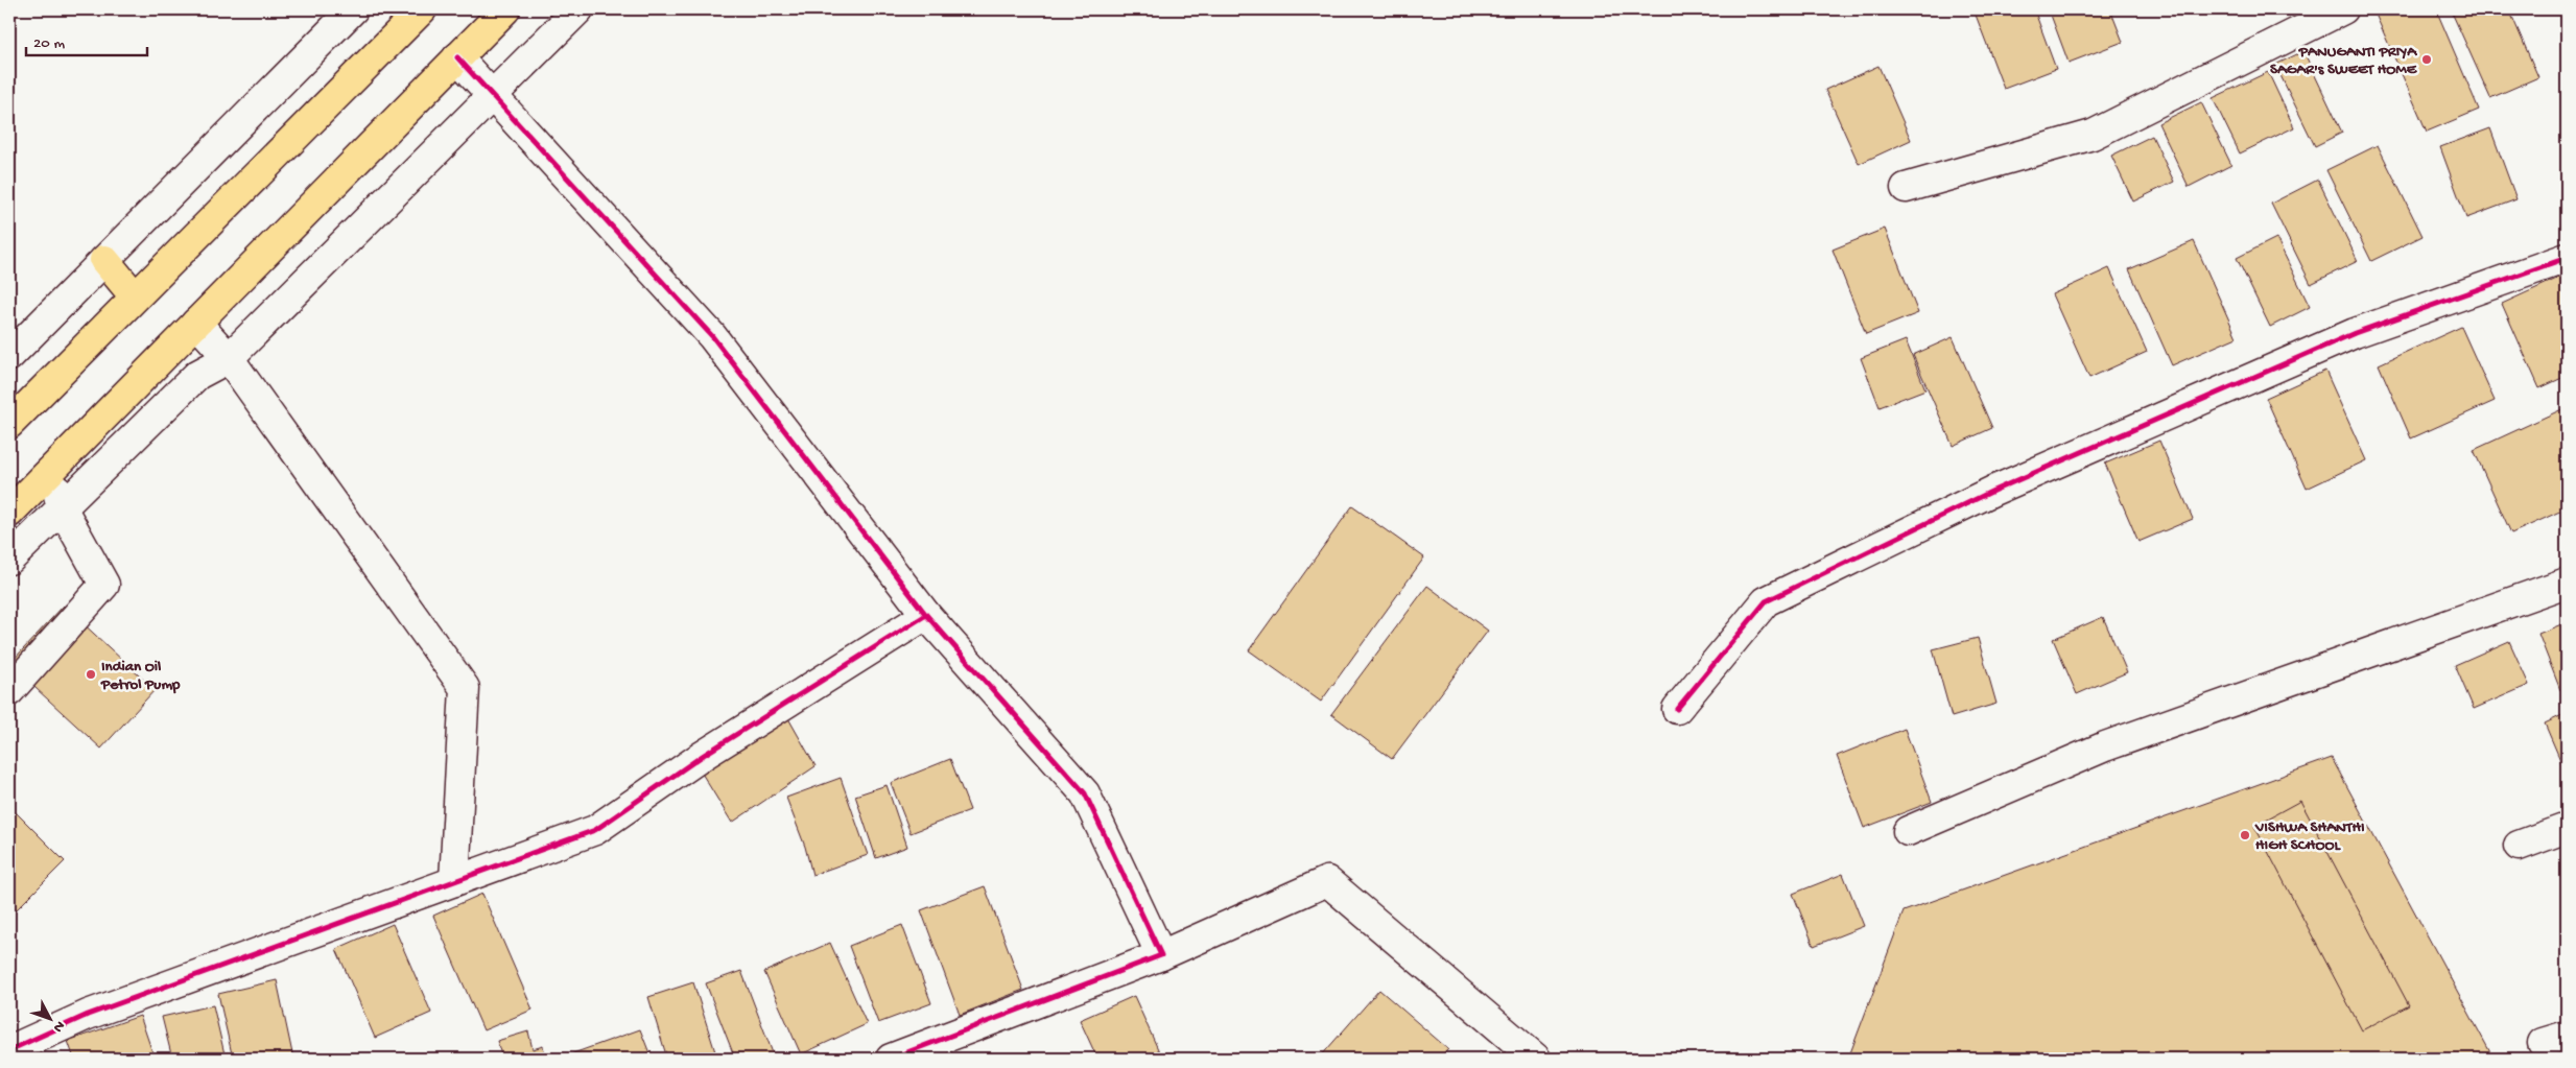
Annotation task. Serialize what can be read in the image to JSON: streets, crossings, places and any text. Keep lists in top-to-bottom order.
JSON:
{
  "places": ["PANUGANTI PRIYA SAGAR's SWEET HOME", "Indian Oil Petrol Pump", "VISHWA SHANTHI HIGH SCHOOL"],
  "scale_bar": "20 m",
  "north": "bottom right"
}
